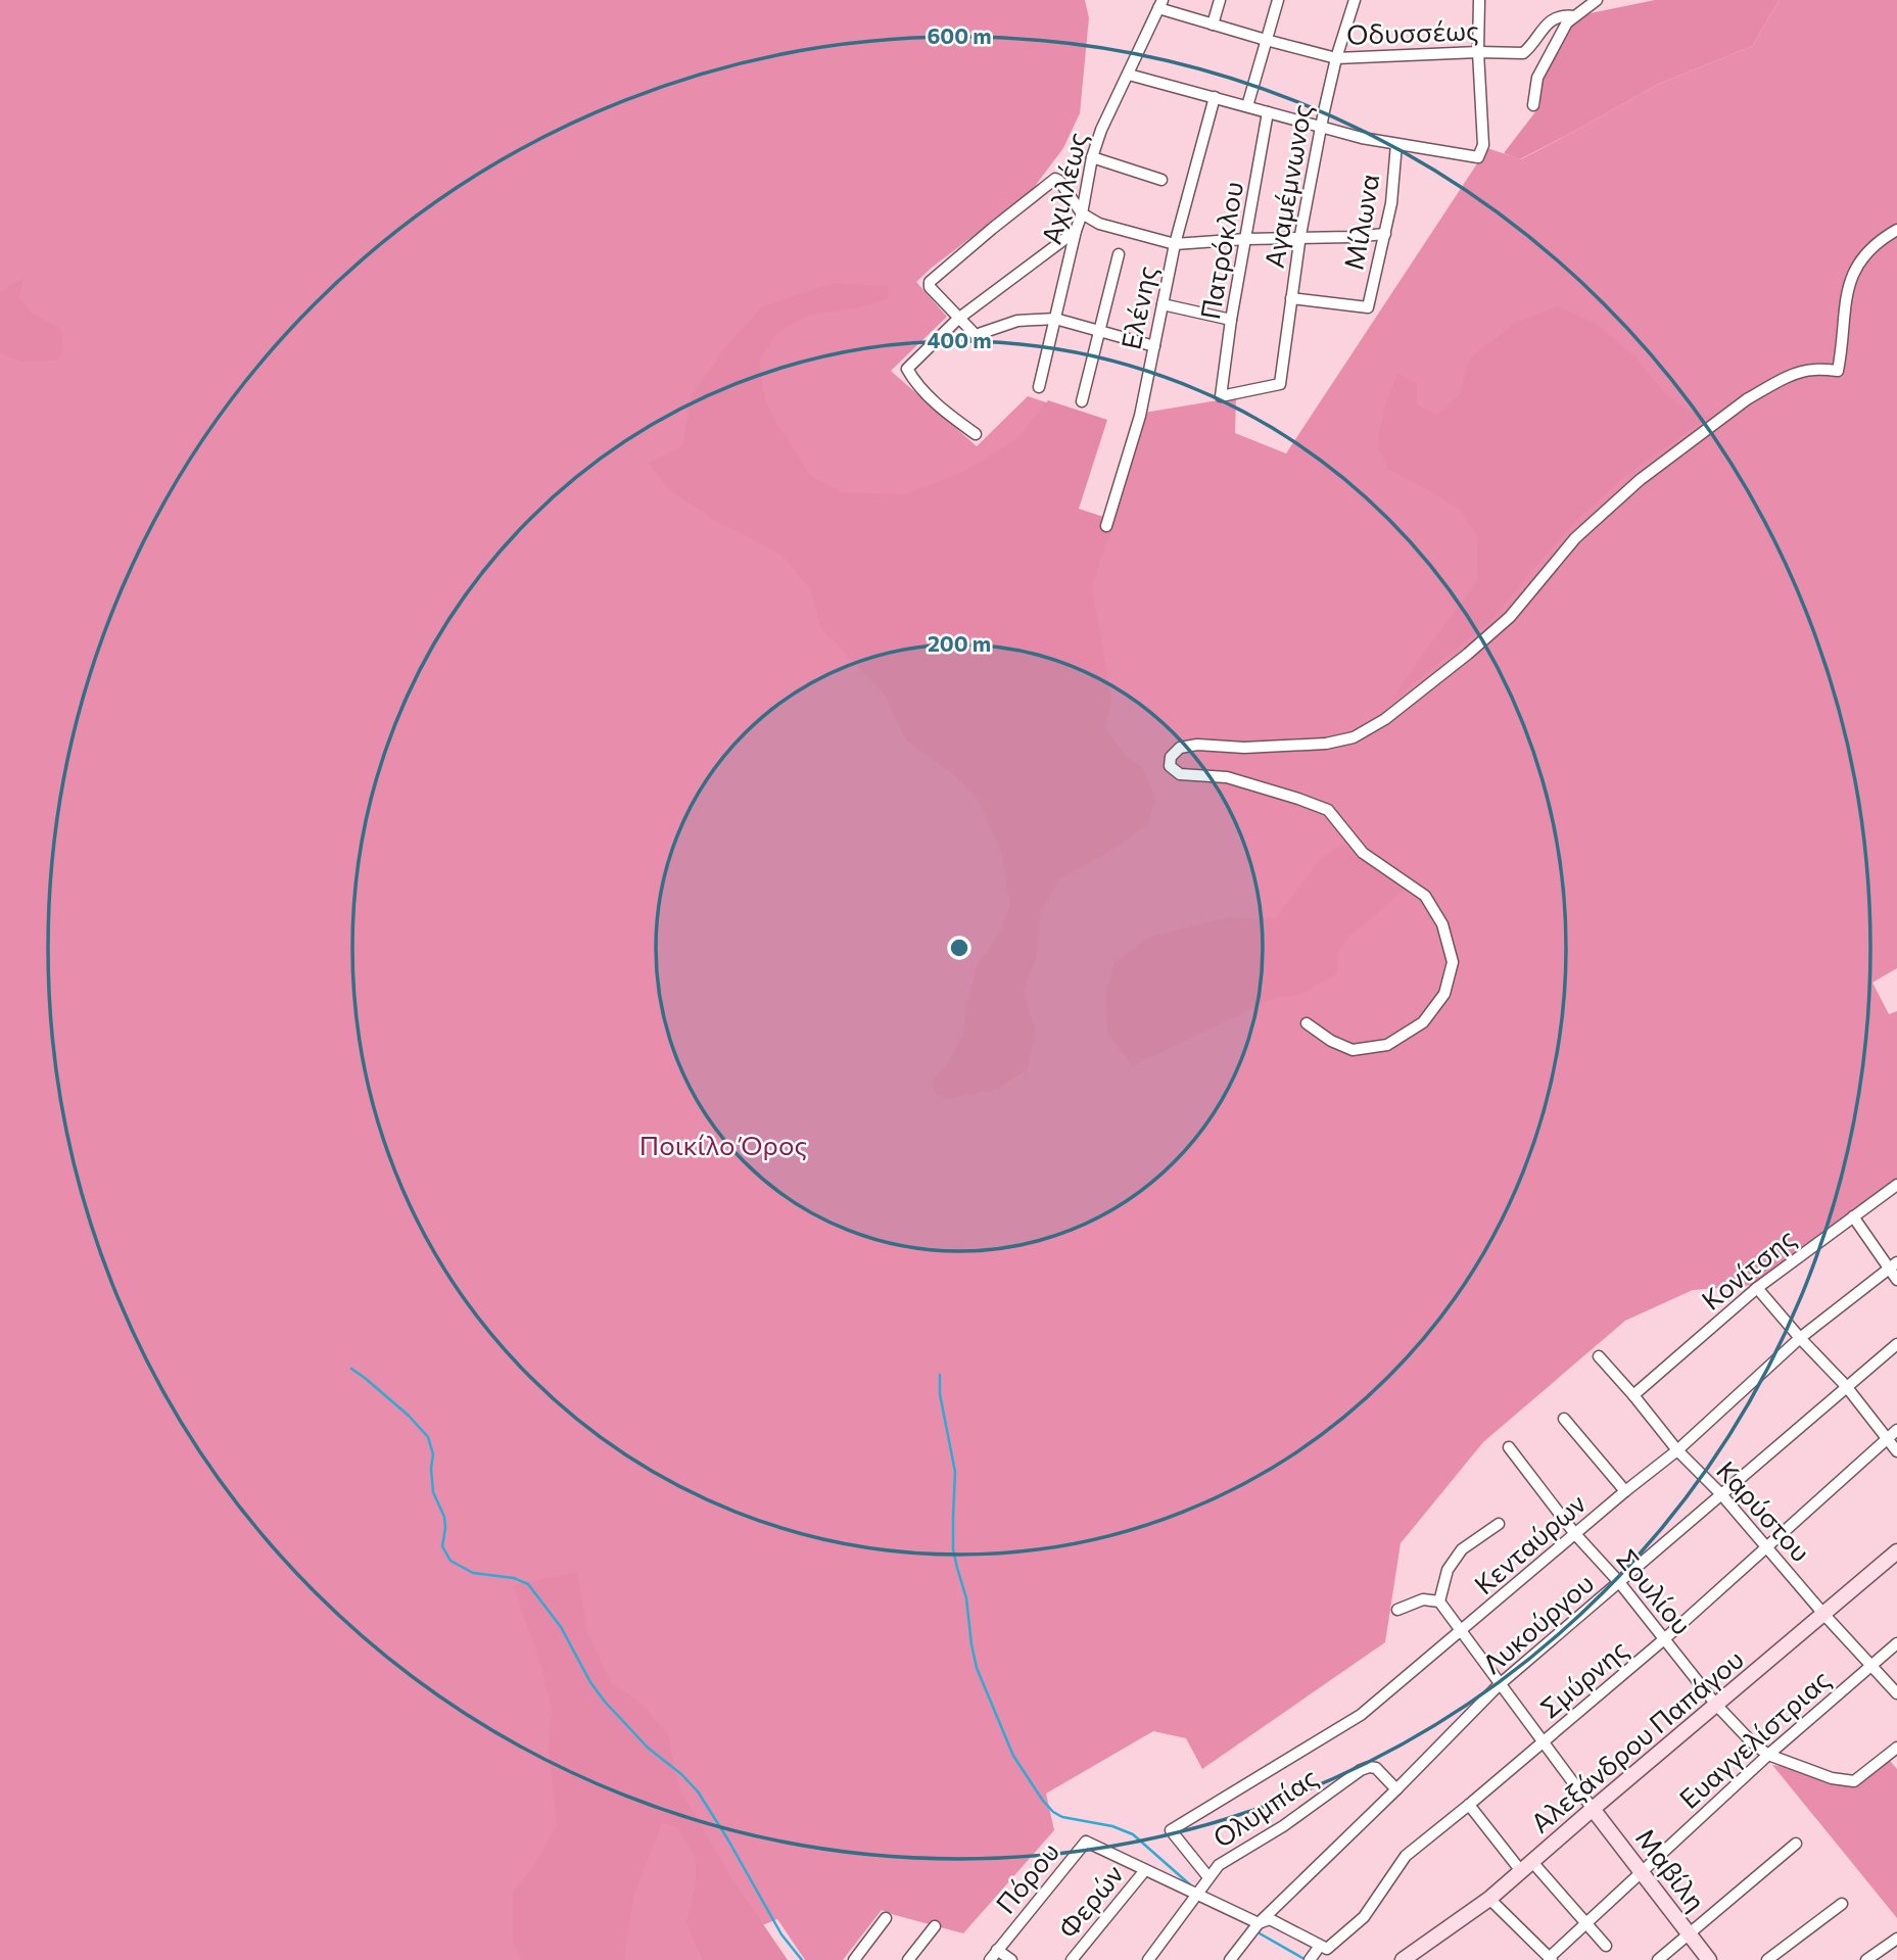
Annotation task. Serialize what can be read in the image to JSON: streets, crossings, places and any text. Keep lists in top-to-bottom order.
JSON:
{
  "streets": {
    "street": [
      "Οδυσσέως",
      "Αγαμέμνωνος",
      "Αχιλλέως",
      "Μίλωνα",
      "Πατρόκλου",
      "Ελένης",
      "Κονίτσης",
      "Καρύστου",
      "Κενταύρων",
      "Σουλίου",
      "Λυκούργου",
      "Σμύρνης",
      "Ευαγγελίστριας",
      "Αλεξάνδρου Παπάγου",
      "Ολυμπίας",
      "Μαβίλη",
      "Πόρου",
      "Φερών"
    ]
  },
  "crossings": [
    ["Οδυσσέως", "Αγαμέμνωνος"],
    ["Οδυσσέως", "Αχιλλέως"],
    ["Αγαμέμνωνος", "Μίλωνα"],
    ["Αγαμέμνωνος", "Πατρόκλου"],
    ["Κονίτσης", "Καρύστου"],
    ["Καρύστου", "Κενταύρων"],
    ["Καρύστου", "Λυκούργου"],
    ["Καρύστου", "Σμύρνης"],
    ["Καρύστου", "Ευαγγελίστριας"],
    ["Καρύστου", "Αλεξάνδρου Παπάγου"],
    ["Κενταύρων", "Σουλίου"],
    ["Κενταύρων", "Ολυμπίας"],
    ["Σουλίου", "Λυκούργου"],
    ["Σουλίου", "Σμύρνης"],
    ["Σουλίου", "Ευαγγελίστριας"],
    ["Σουλίου", "Αλεξάνδρου Παπάγου"],
    ["Λυκούργου", "Ολυμπίας"],
    ["Ευαγγελίστριας", "Μαβίλη"],
    ["Αλεξάνδρου Παπάγου", "Μαβίλη"],
    ["Πόρου", "Φερών"]
  ],
  "parks": ["Ποικίλο Όρος"],
  "rings": ["600 m", "400 m", "200 m"]
}
